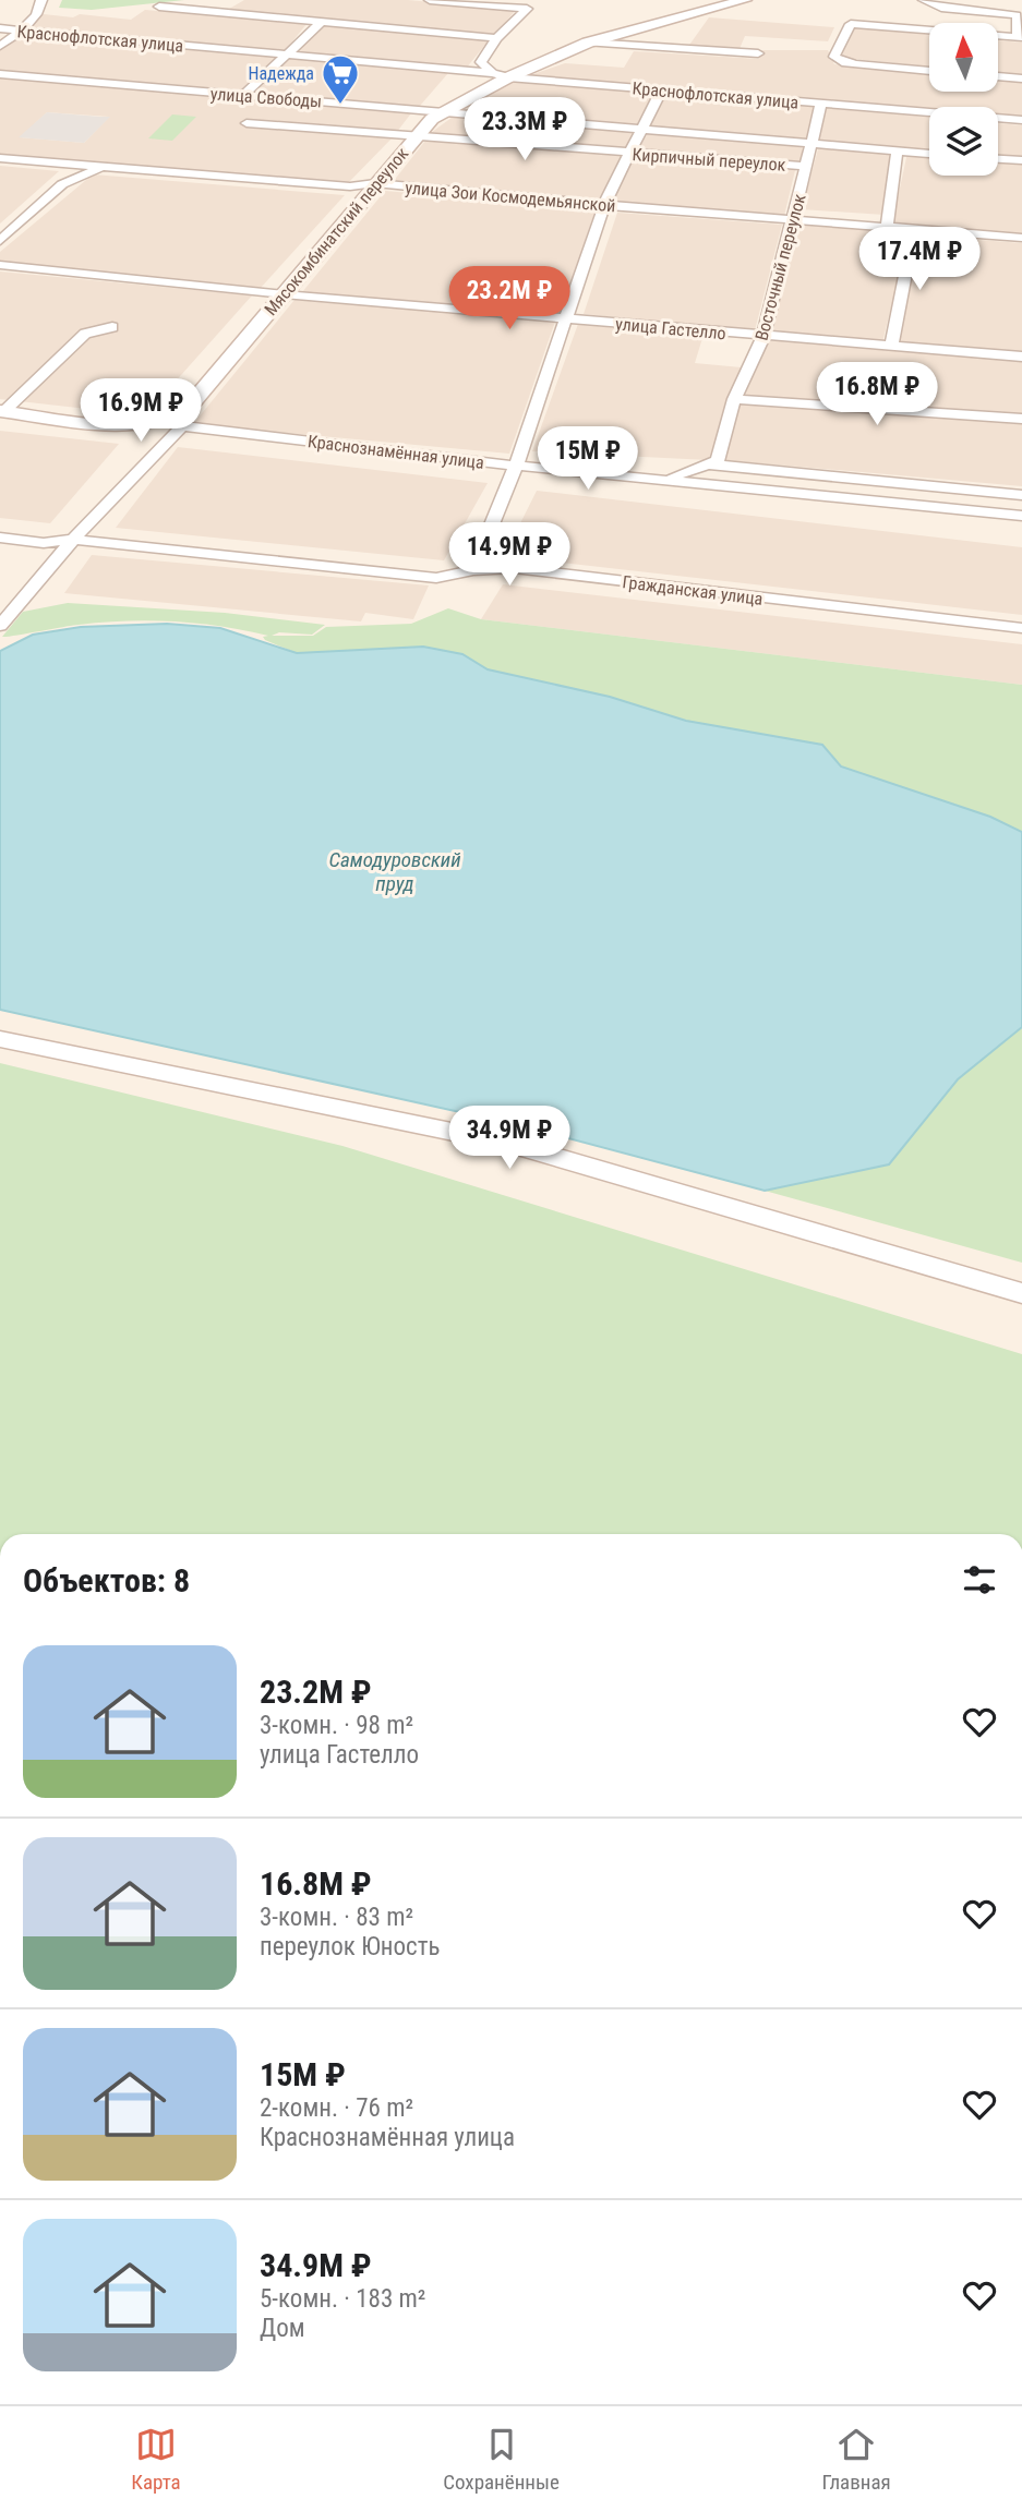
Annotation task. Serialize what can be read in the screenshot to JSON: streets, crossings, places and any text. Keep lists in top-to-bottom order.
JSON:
{
  "streets": {
    "main road": ["Мясокомбинатский переулок", "Краснознамённая улица"],
    "street": [
      "Краснофлотская улица",
      "улица Свободы",
      "Кирпичный переулок",
      "улица Зои Космодемьянской",
      "Восточный переулок",
      "улица Гастелло",
      "Гражданская улица"
    ]
  },
  "crossings": [
    ["Краснофлотская улица", "Мясокомбинатский переулок"],
    ["Краснофлотская улица", "Восточный переулок"],
    ["улица Свободы", "Мясокомбинатский переулок"],
    ["улица Свободы", "Восточный переулок"],
    ["Кирпичный переулок", "Мясокомбинатский переулок"],
    ["Кирпичный переулок", "Восточный переулок"],
    ["улица Зои Космодемьянской", "Мясокомбинатский переулок"],
    ["улица Зои Космодемьянской", "Восточный переулок"],
    ["Мясокомбинатский переулок", "улица Гастелло"],
    ["Мясокомбинатский переулок", "Краснознамённая улица"],
    ["Мясокомбинатский переулок", "Гражданская улица"],
    ["Восточный переулок", "улица Гастелло"]
  ],
  "water": ["Самодуровский пруд"],
  "places": {
    "supermarket": ["Надежда"]
  },
  "north": "top",
  "page": {
    "price": [
      "23.3M ₽",
      "17.4M ₽",
      "23.2M ₽",
      "16.8M ₽",
      "16.9M ₽",
      "15M ₽",
      "14.9M ₽",
      "34.9M ₽"
    ],
    "heading": "Объектов: 8",
    "list": [
      {
        "name": "23.2M ₽",
        "note": "3-комн. · 98 m² · улица Гастелло"
      },
      {
        "name": "16.8M ₽",
        "note": "3-комн. · 83 m² · переулок Юность"
      },
      {
        "name": "15M ₽",
        "note": "2-комн. · 76 m² · Краснознамённая улица"
      },
      {
        "name": "34.9M ₽",
        "note": "5-комн. · 183 m² · Дом"
      }
    ],
    "tabs": ["Карта", "Сохранённые", "Главная"]
  }
}
